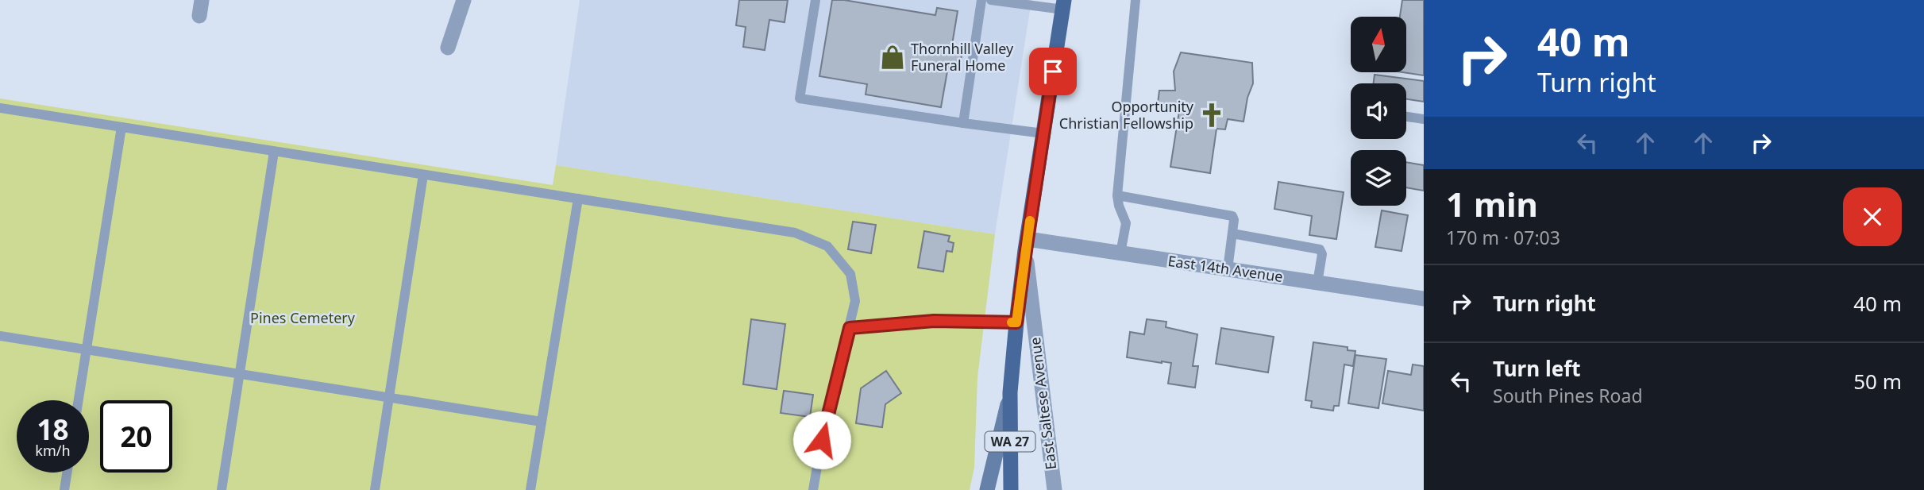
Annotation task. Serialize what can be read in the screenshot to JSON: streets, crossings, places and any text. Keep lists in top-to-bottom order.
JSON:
{
  "streets": {
    "main road": ["WA 27"],
    "street": ["East 14th Avenue", "East Saltese Avenue"]
  },
  "crossings": [
    ["East 14th Avenue", "East Saltese Avenue"],
    ["East 14th Avenue", "WA 27"],
    ["East Saltese Avenue", "WA 27"]
  ],
  "parks": ["Pines Cemetery"],
  "places": {
    "shop": ["Thornhill Valley Funeral Home"],
    "church": ["Opportunity Christian Fellowship"]
  },
  "north": "top",
  "page": {
    "turn": ["40 m", "Turn right"],
    "heading": ["1 min", "170 m · 07:03"],
    "list": [
      {
        "name": "Turn right",
        "value": "40 m"
      },
      {
        "name": "Turn left",
        "note": "South Pines Road",
        "value": "50 m"
      }
    ],
    "speed": "18 km/h",
    "limit": "20"
  }
}
